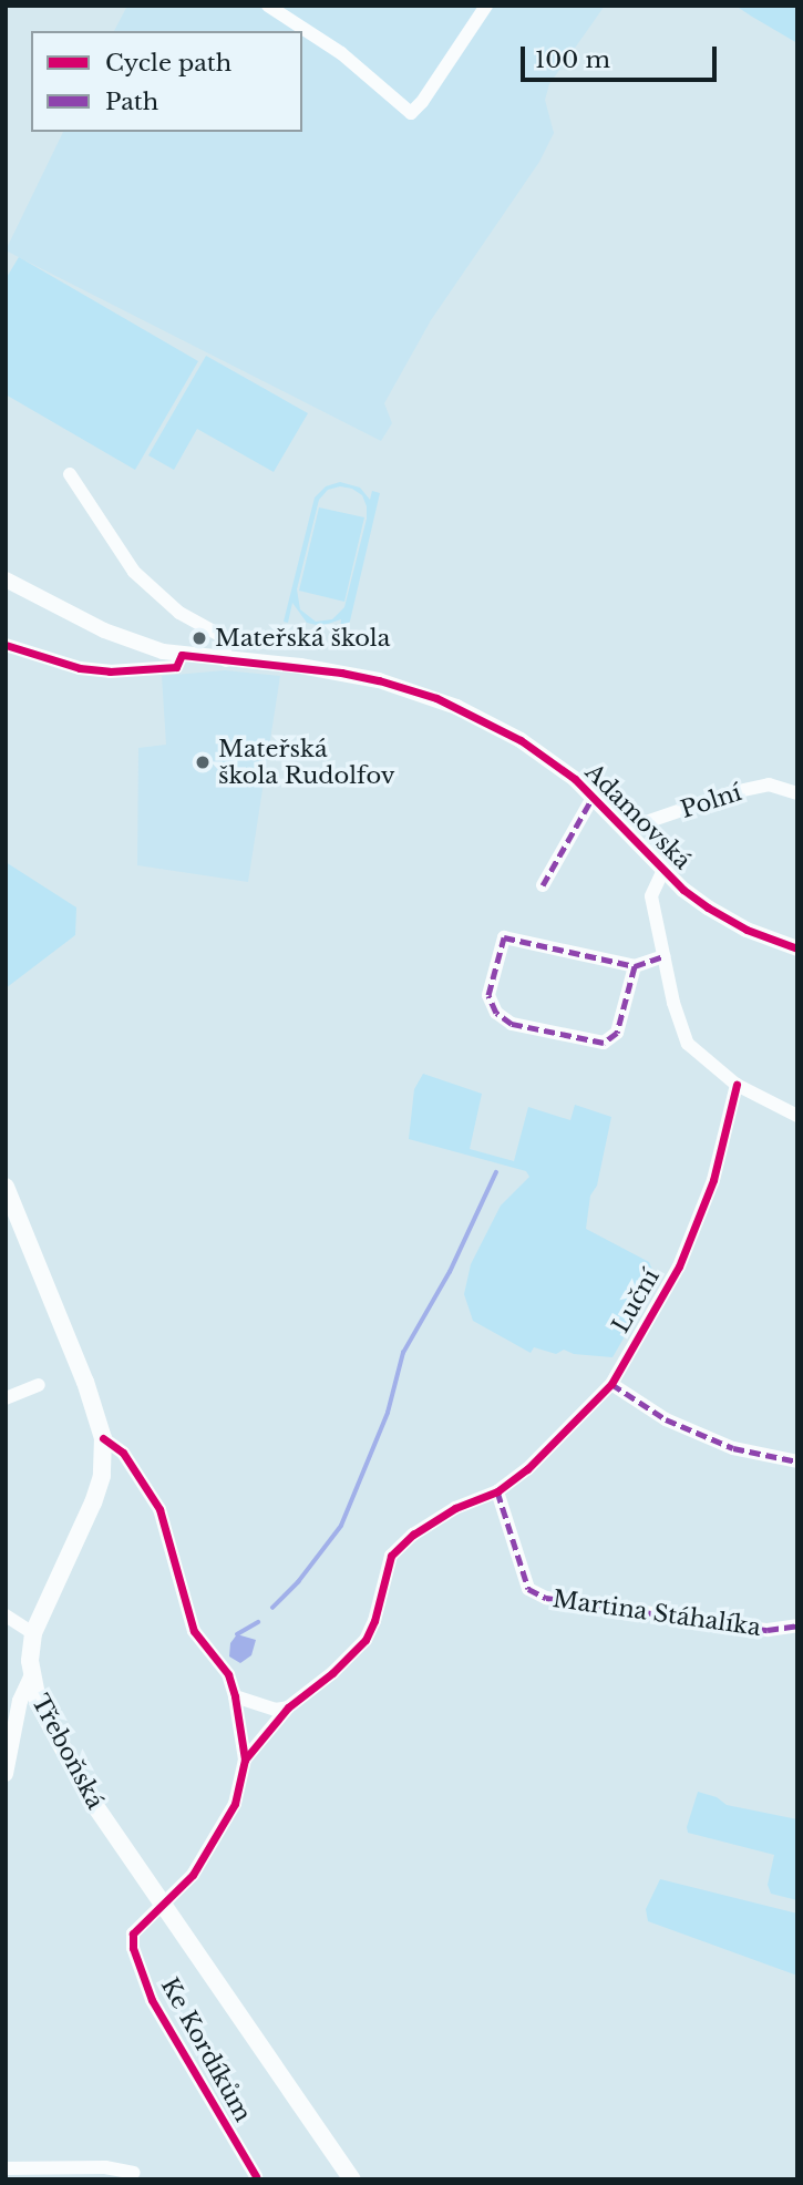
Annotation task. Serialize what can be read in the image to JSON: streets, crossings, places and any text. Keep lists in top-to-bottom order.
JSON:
{
  "streets": {
    "main road": ["Třeboňská"],
    "street": [
      "Polní",
      "Adamovská",
      "Luční",
      "Martina Stáhalíka",
      "Ke Kordíkům"
    ]
  },
  "crossings": [
    ["Polní", "Adamovská"],
    ["Luční", "Martina Stáhalíka"],
    ["Luční", "Ke Kordíkům"],
    ["Třeboňská", "Ke Kordíkům"]
  ],
  "places": ["Mateřská škola", "Mateřská škola Rudolfov"],
  "legend": ["Cycle path", "Path"],
  "scale_bar": "100 m"
}
